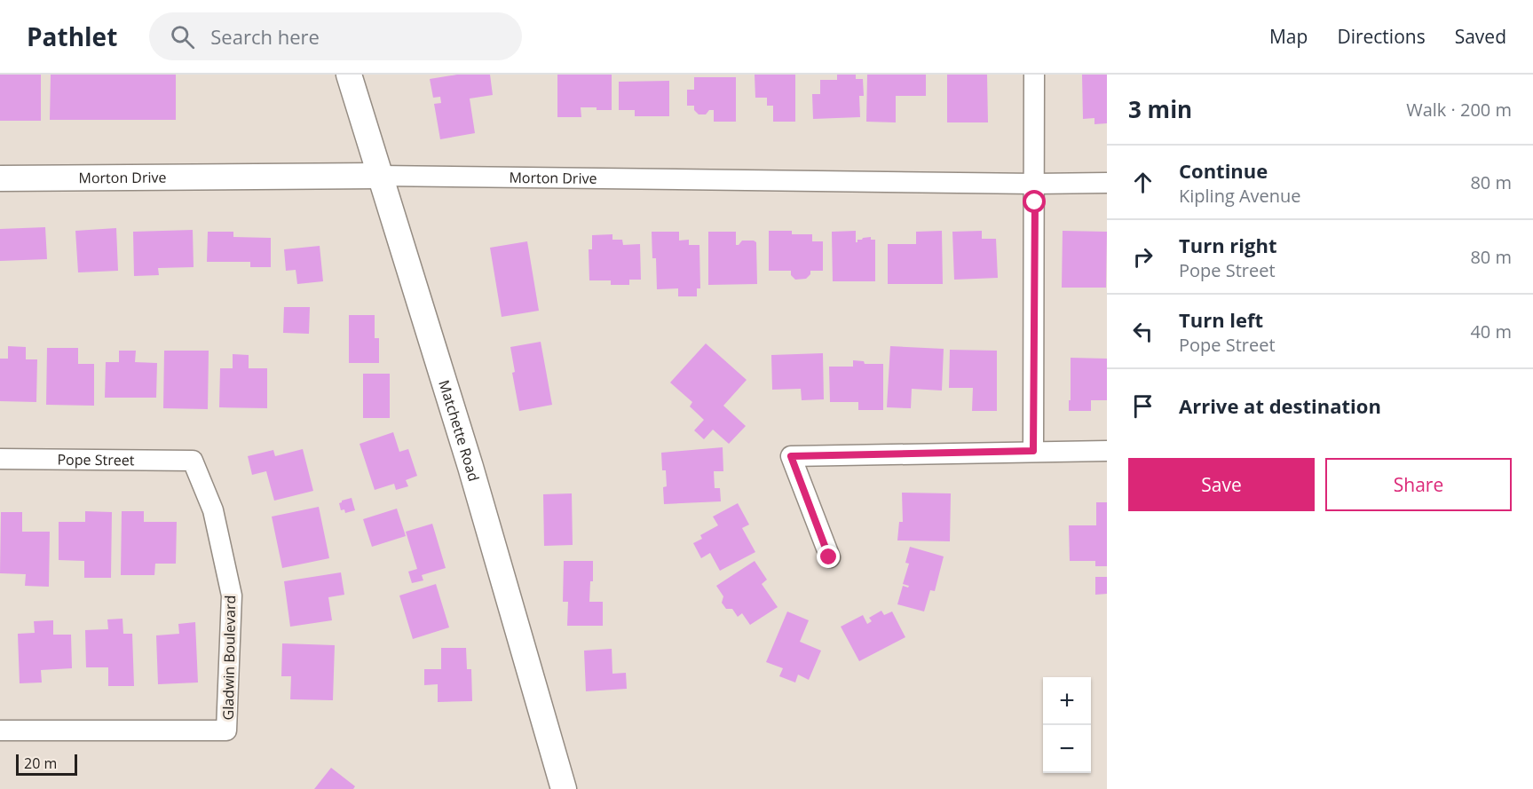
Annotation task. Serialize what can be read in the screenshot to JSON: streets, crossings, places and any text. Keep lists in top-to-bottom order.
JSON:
{
  "streets": {
    "street": [
      "Morton Drive",
      "Matchette Road",
      "Pope Street",
      "Gladwin Boulevard"
    ]
  },
  "crossings": [
    ["Morton Drive", "Matchette Road"],
    ["Pope Street", "Gladwin Boulevard"]
  ],
  "scale_bar": "20 m",
  "page": {
    "header": "Pathlet",
    "search": "Search here",
    "nav": ["Map", "Directions", "Saved"],
    "heading": ["3 min", "Walk · 200 m"],
    "list": [
      ["Continue", "Kipling Avenue", "80 m"],
      ["Turn right", "Pope Street", "80 m"],
      ["Turn left", "Pope Street", "40 m"],
      "Arrive at destination"
    ],
    "buttons": ["Save", "Share"],
    "map_buttons": ["+", "−"],
    "scale": "20 m"
  }
}
